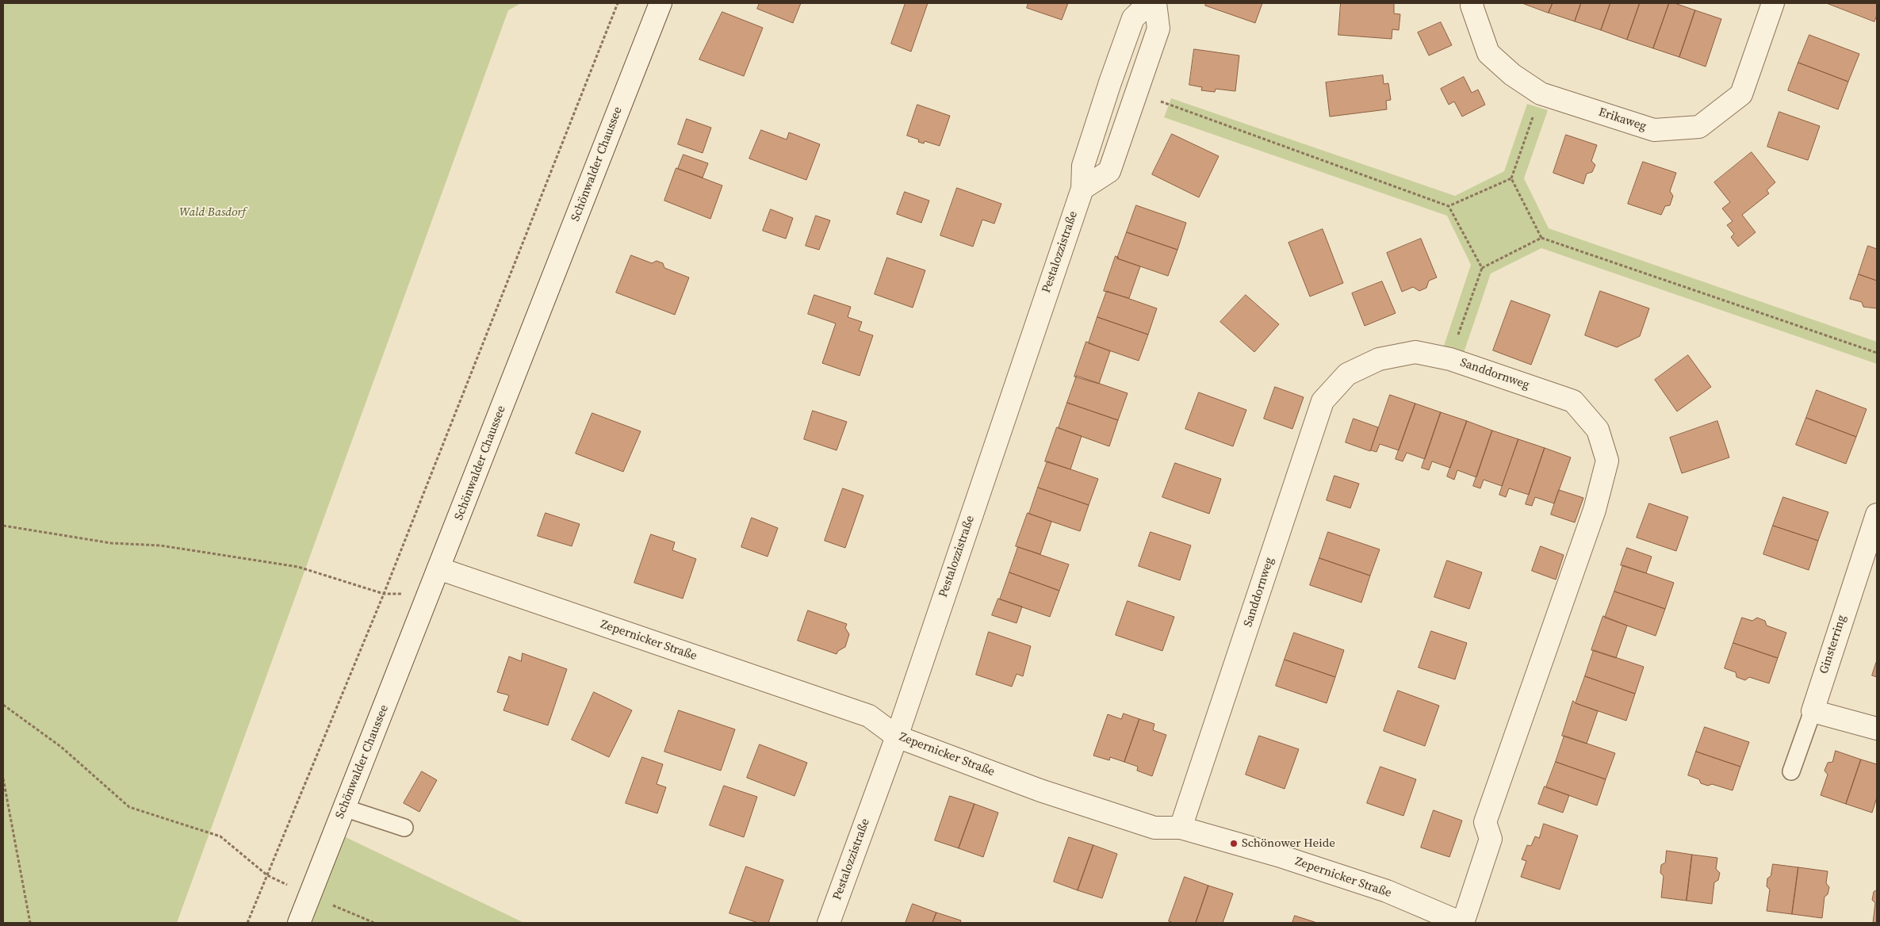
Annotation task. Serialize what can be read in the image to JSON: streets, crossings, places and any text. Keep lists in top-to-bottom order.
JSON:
{
  "streets": {
    "street": [
      "Erikaweg",
      "Schönwalder Chaussee",
      "Pestalozzistraße",
      "Sanddornweg",
      "Zepernicker Straße",
      "Ginsterring"
    ]
  },
  "crossings": [
    ["Schönwalder Chaussee", "Zepernicker Straße"],
    ["Pestalozzistraße", "Zepernicker Straße"],
    ["Sanddornweg", "Zepernicker Straße"]
  ],
  "parks": ["Wald Basdorf"],
  "places": ["Schönower Heide"]
}
